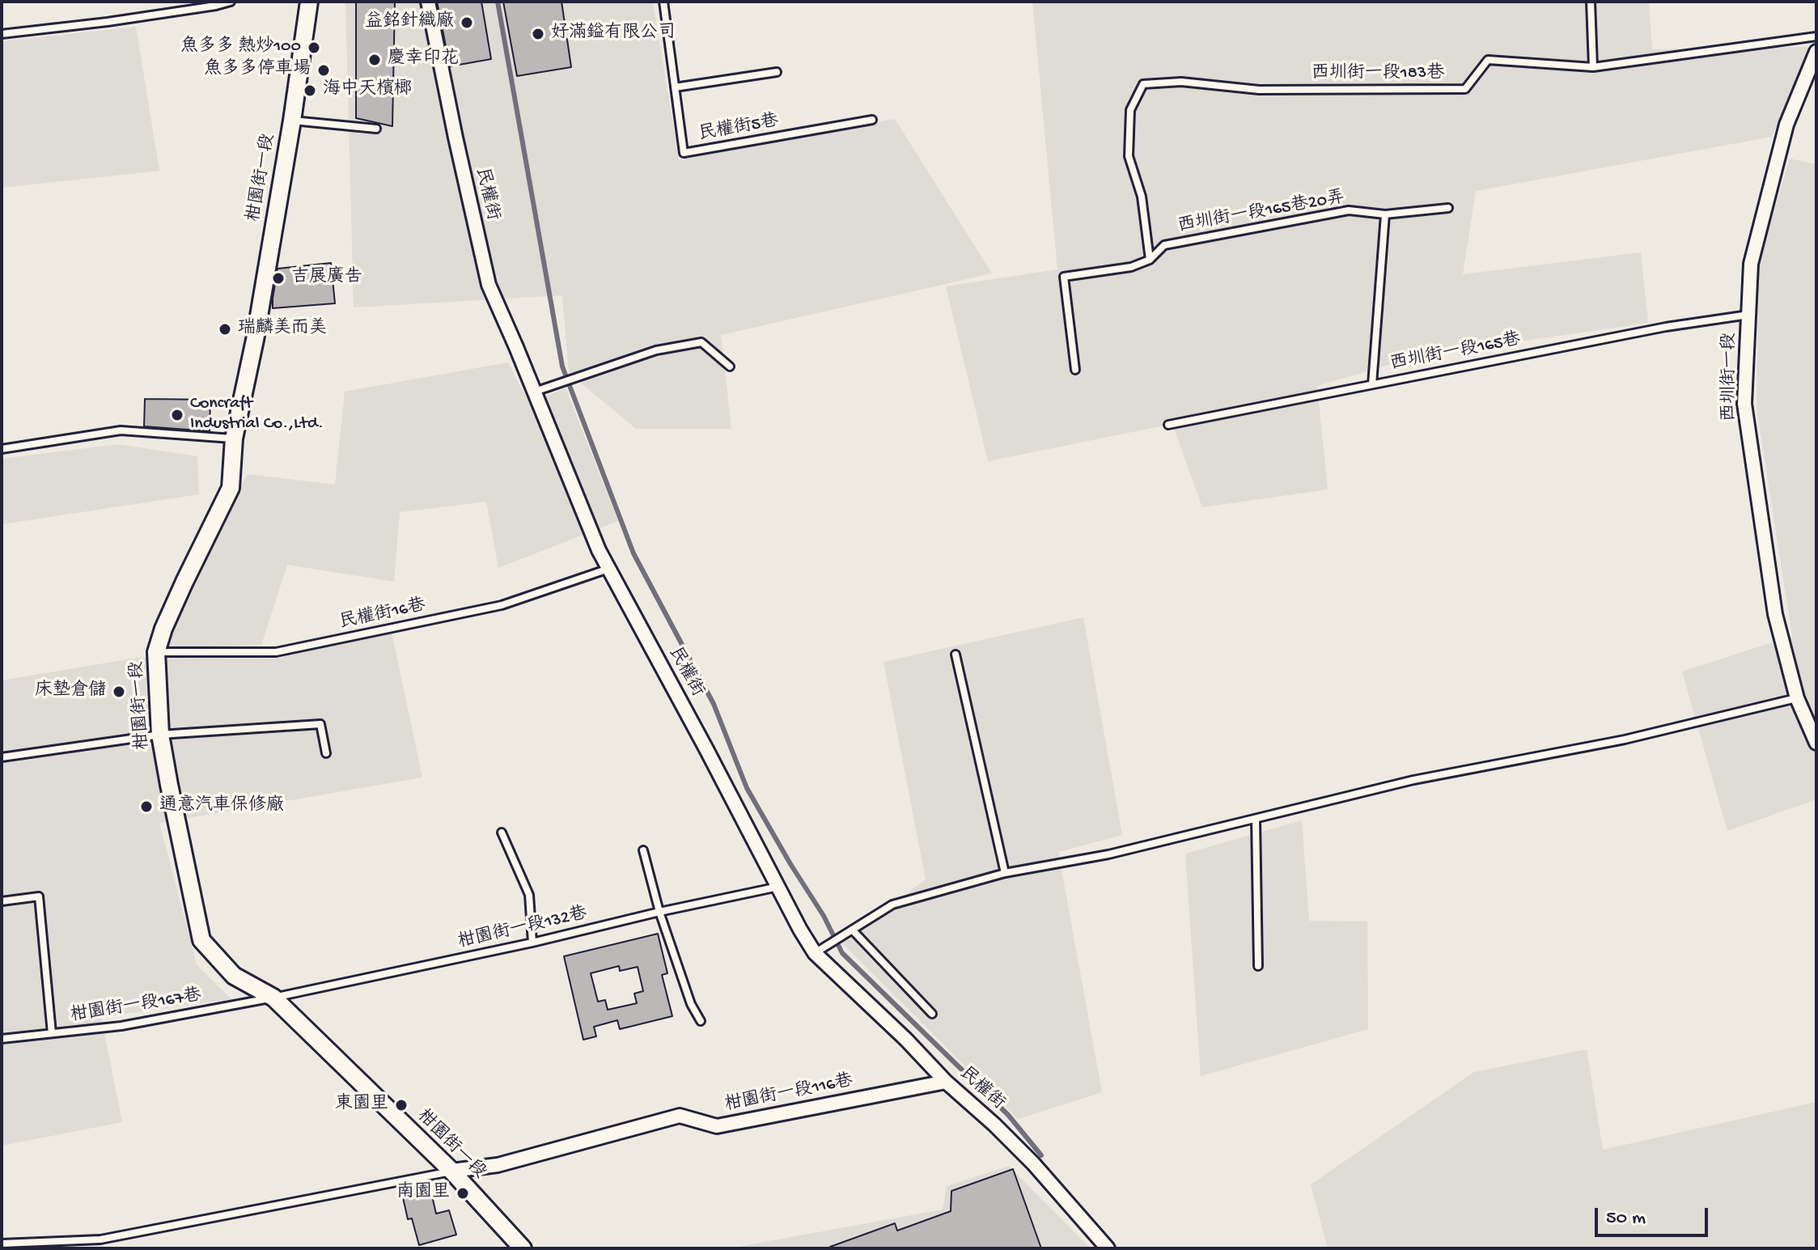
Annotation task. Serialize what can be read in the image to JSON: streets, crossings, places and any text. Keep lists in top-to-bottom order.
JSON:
{
  "streets": {
    "street": [
      "柑園街一段",
      "民權街",
      "西圳街一段",
      "柑園街一段116巷"
    ],
    "lane": [
      "西圳街一段183巷",
      "民權街5巷",
      "西圳街一段165巷20弄",
      "西圳街一段165巷",
      "民權街16巷",
      "柑園街一段132巷",
      "柑園街一段167巷"
    ]
  },
  "crossings": [
    ["西圳街一段183巷", "西圳街一段165巷20弄"],
    ["柑園街一段", "民權街16巷"],
    ["柑園街一段", "柑園街一段132巷"],
    ["柑園街一段", "柑園街一段167巷"],
    ["柑園街一段", "柑園街一段116巷"],
    ["民權街", "民權街16巷"],
    ["民權街", "柑園街一段132巷"],
    ["民權街", "柑園街一段116巷"],
    ["西圳街一段165巷", "西圳街一段"],
    ["柑園街一段132巷", "柑園街一段167巷"]
  ],
  "places": [
    "益銘針織廠",
    "好滿鎰有限公司",
    "魚多多 熱炒100",
    "慶幸印花",
    "魚多多停車場",
    "海中天檳榔",
    "吉展廣告",
    "瑞麟美而美",
    "Concraft Industrial Co.,Ltd.",
    "床墊倉儲",
    "通意汽車保修廠",
    "東園里",
    "南園里"
  ],
  "scale_bar": "50 m"
}
